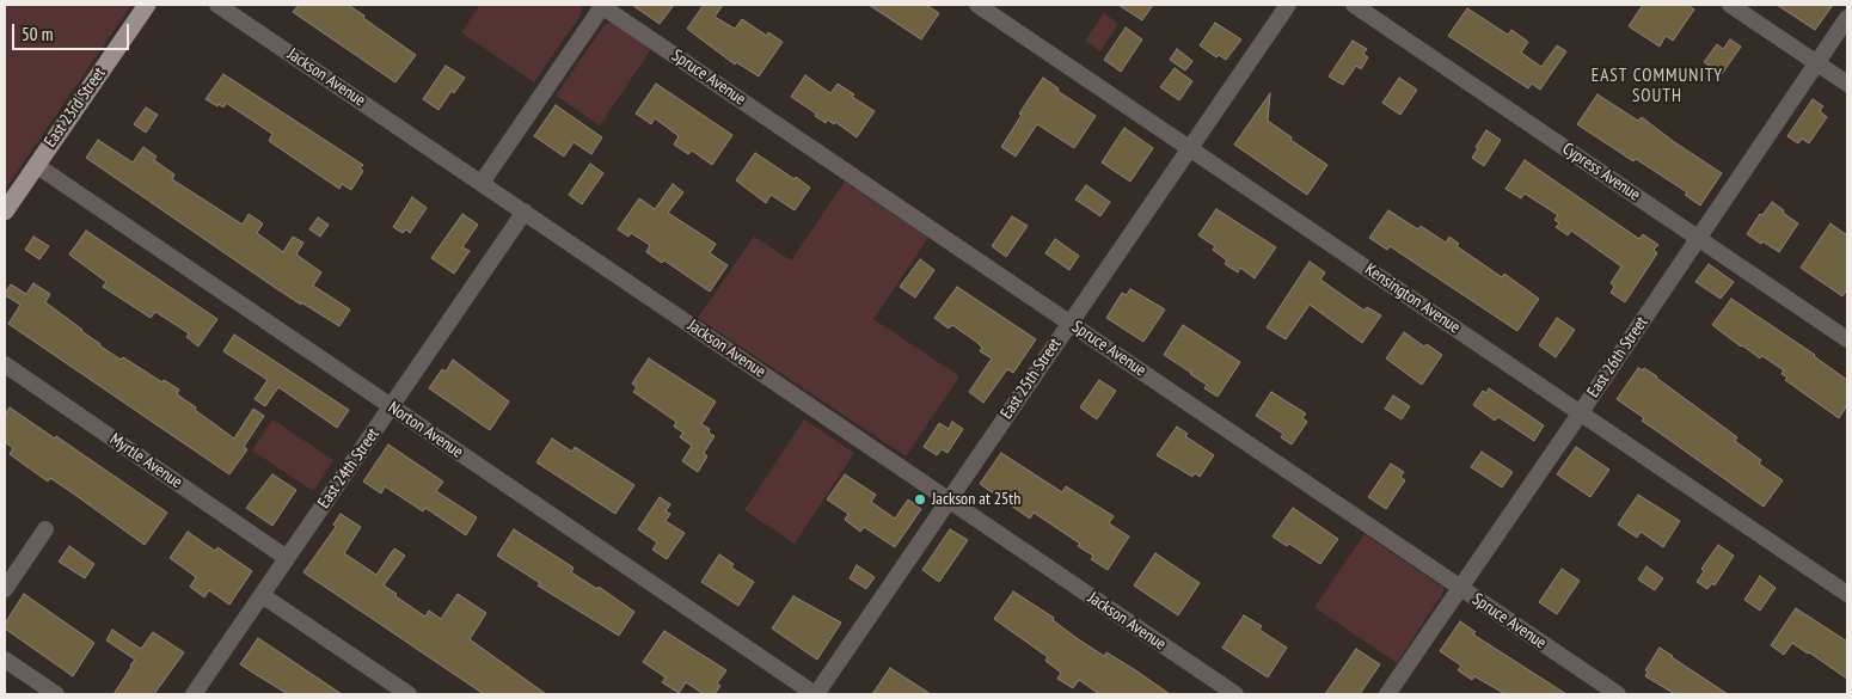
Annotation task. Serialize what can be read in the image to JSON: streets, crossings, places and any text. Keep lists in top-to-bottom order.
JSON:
{
  "streets": {
    "main road": ["East 23rd Street"],
    "street": [
      "Jackson Avenue",
      "Spruce Avenue",
      "Cypress Avenue",
      "Kensington Avenue",
      "East 26th Street",
      "East 25th Street",
      "Norton Avenue",
      "Myrtle Avenue",
      "East 24th Street"
    ]
  },
  "crossings": [
    ["Jackson Avenue", "East 25th Street"],
    ["Jackson Avenue", "East 24th Street"],
    ["Spruce Avenue", "East 26th Street"],
    ["Spruce Avenue", "East 25th Street"],
    ["East 23rd Street", "Norton Avenue"],
    ["Cypress Avenue", "East 26th Street"],
    ["Kensington Avenue", "East 26th Street"],
    ["Kensington Avenue", "East 25th Street"],
    ["East 25th Street", "Norton Avenue"],
    ["Norton Avenue", "East 24th Street"],
    ["Myrtle Avenue", "East 24th Street"]
  ],
  "districts": ["EAST COMMUNITY SOUTH"],
  "places": ["Jackson at 25th"],
  "scale_bar": "50 m"
}
